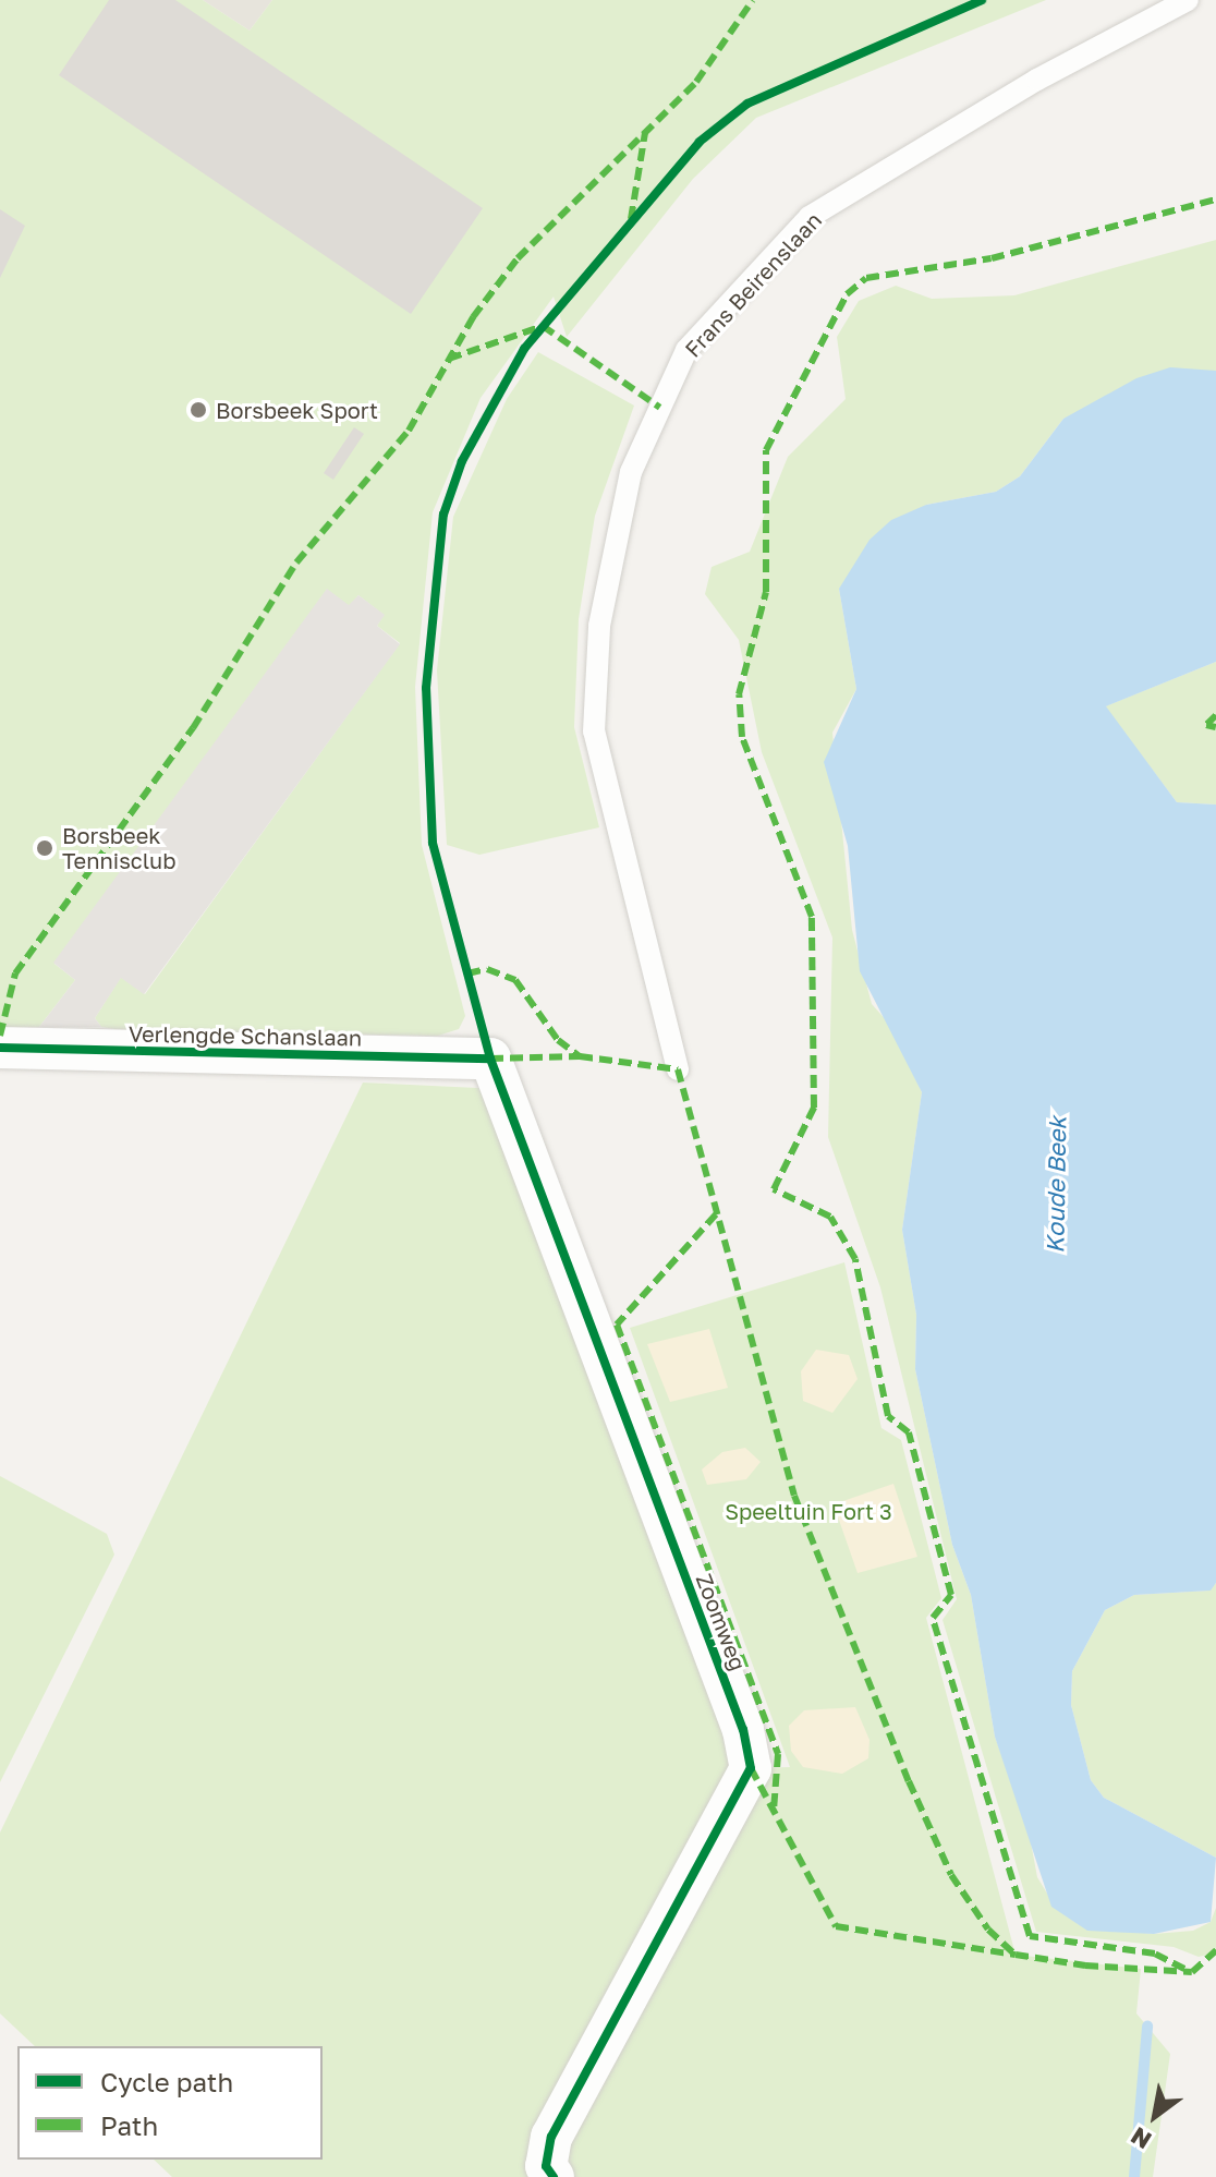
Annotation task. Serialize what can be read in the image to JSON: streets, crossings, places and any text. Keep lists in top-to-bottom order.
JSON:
{
  "streets": {
    "street": ["Verlengde Schanslaan", "Zoomweg"],
    "lane": ["Frans Beirenslaan"]
  },
  "crossings": [
    ["Verlengde Schanslaan", "Zoomweg"]
  ],
  "water": ["Koude Beek"],
  "parks": ["Speeltuin Fort 3"],
  "places": ["Borsbeek Sport", "Borsbeek Tennisclub"],
  "legend": ["Cycle path", "Path"],
  "north": "bottom left"
}
